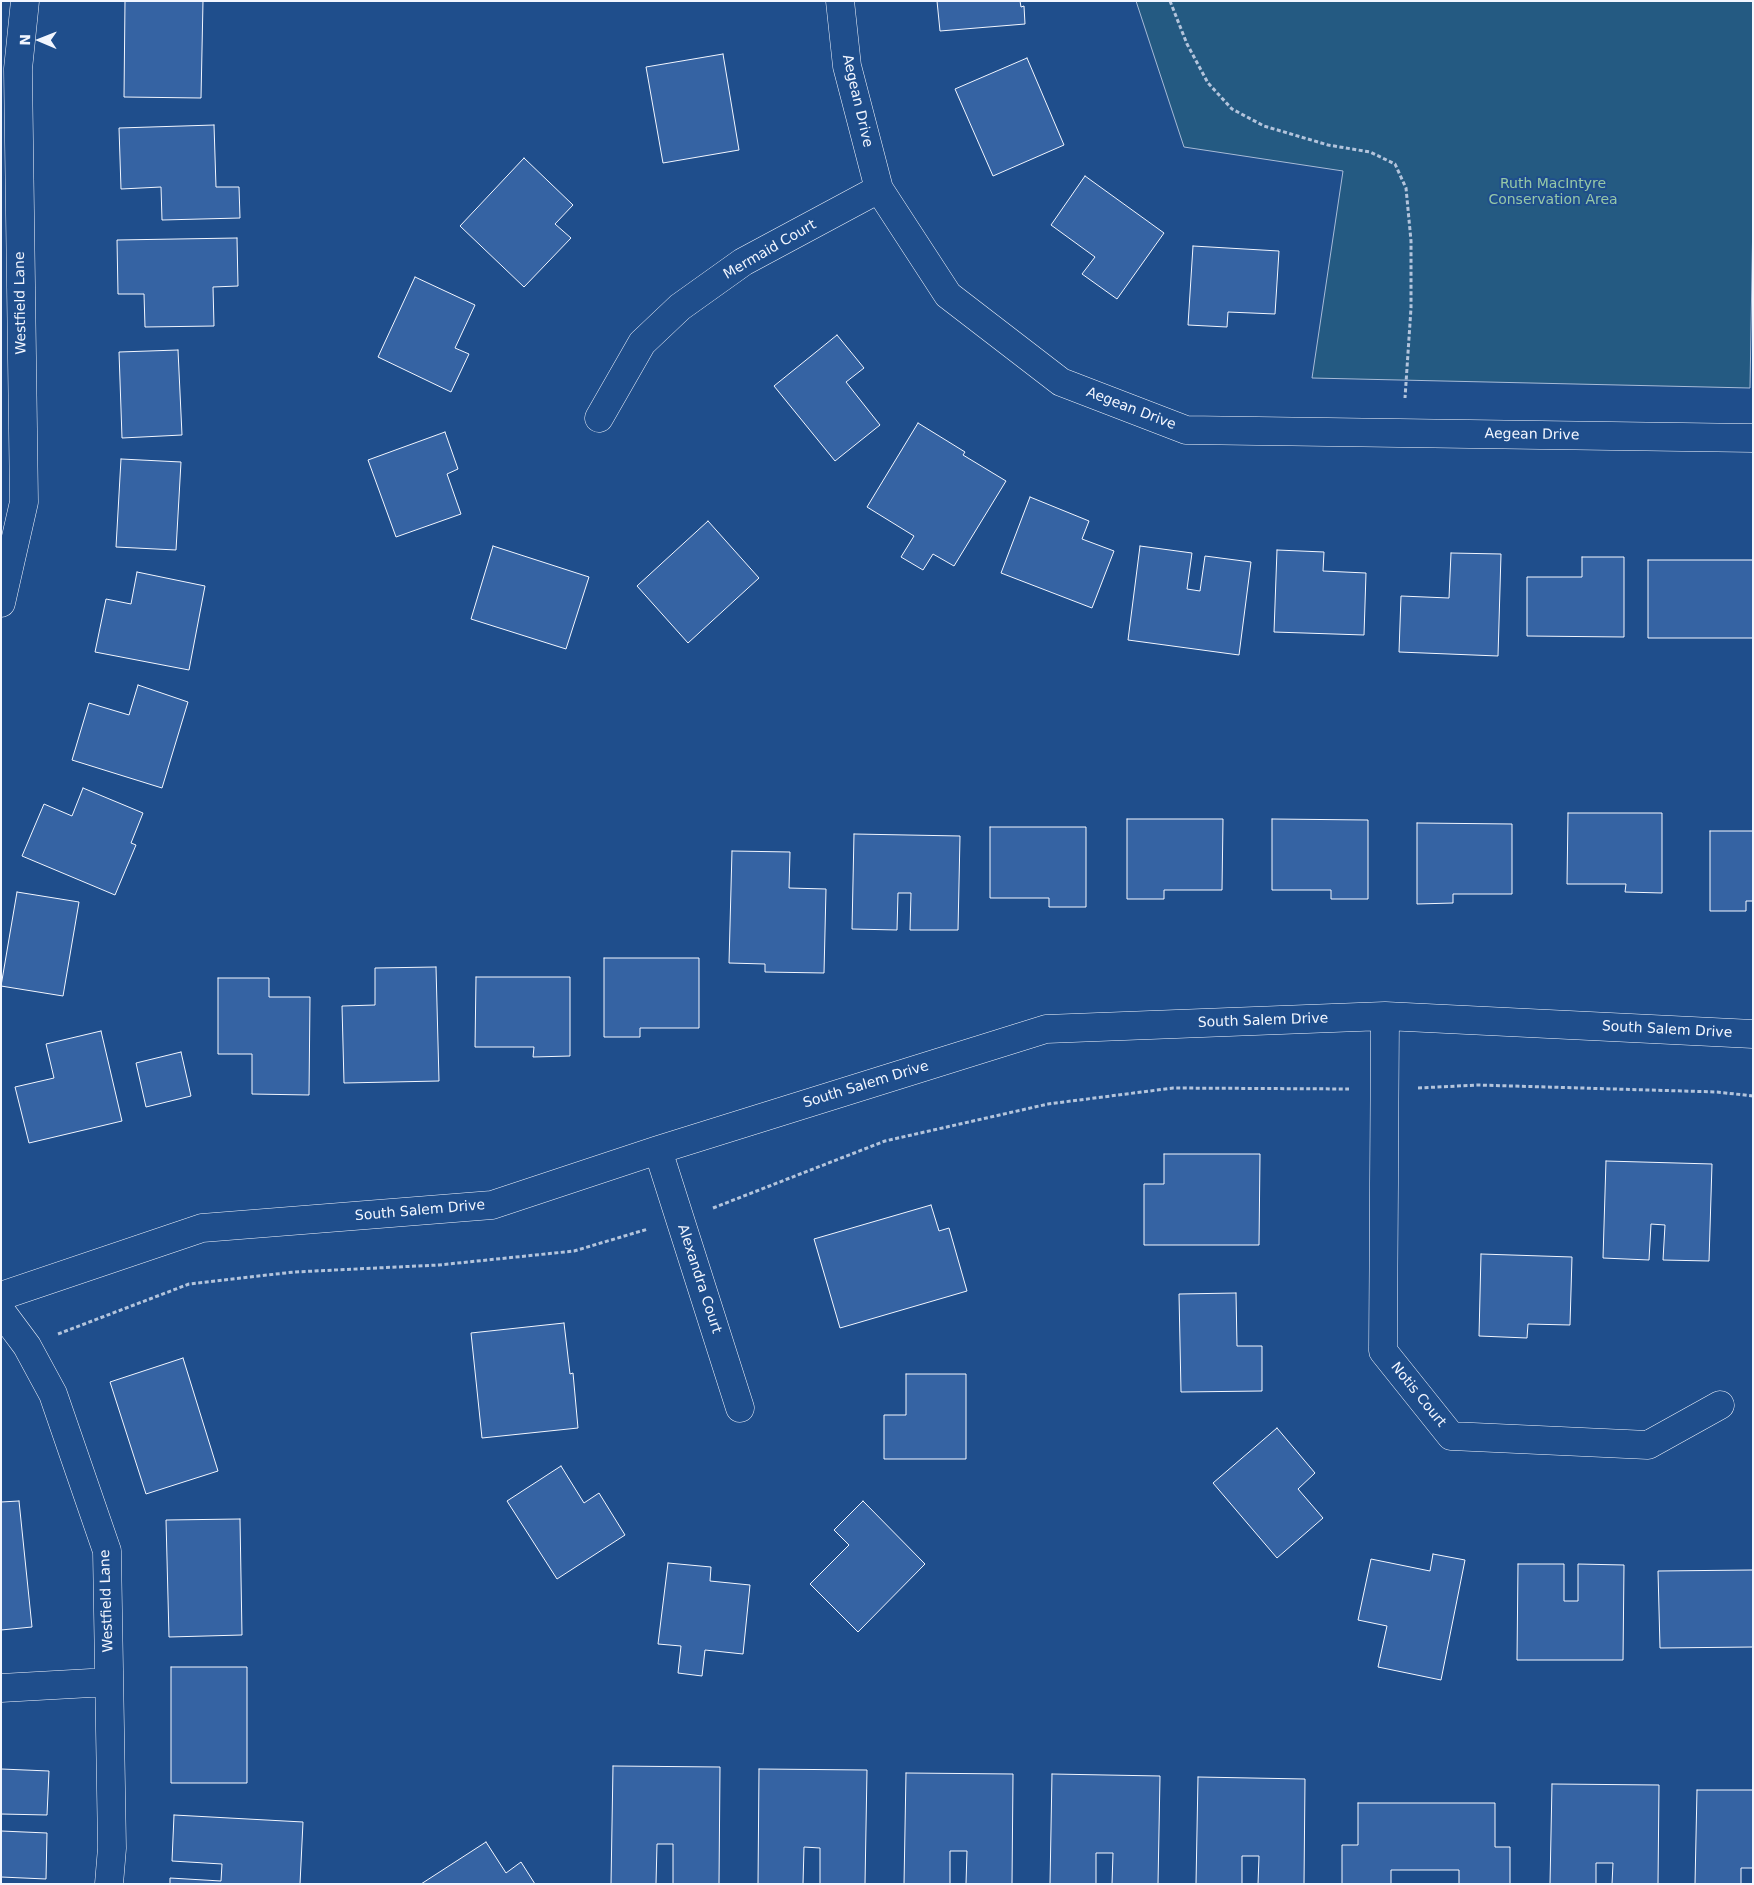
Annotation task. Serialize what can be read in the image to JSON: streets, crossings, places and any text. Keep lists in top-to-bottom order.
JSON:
{
  "streets": {
    "street": [
      "Aegean Drive",
      "Mermaid Court",
      "Westfield Lane",
      "South Salem Drive",
      "Alexandra Court",
      "Notis Court"
    ]
  },
  "crossings": [
    ["Aegean Drive", "Mermaid Court"],
    ["South Salem Drive", "Alexandra Court"],
    ["South Salem Drive", "Notis Court"]
  ],
  "parks": ["Ruth MacIntyre Conservation Area"],
  "north": "left"
}
